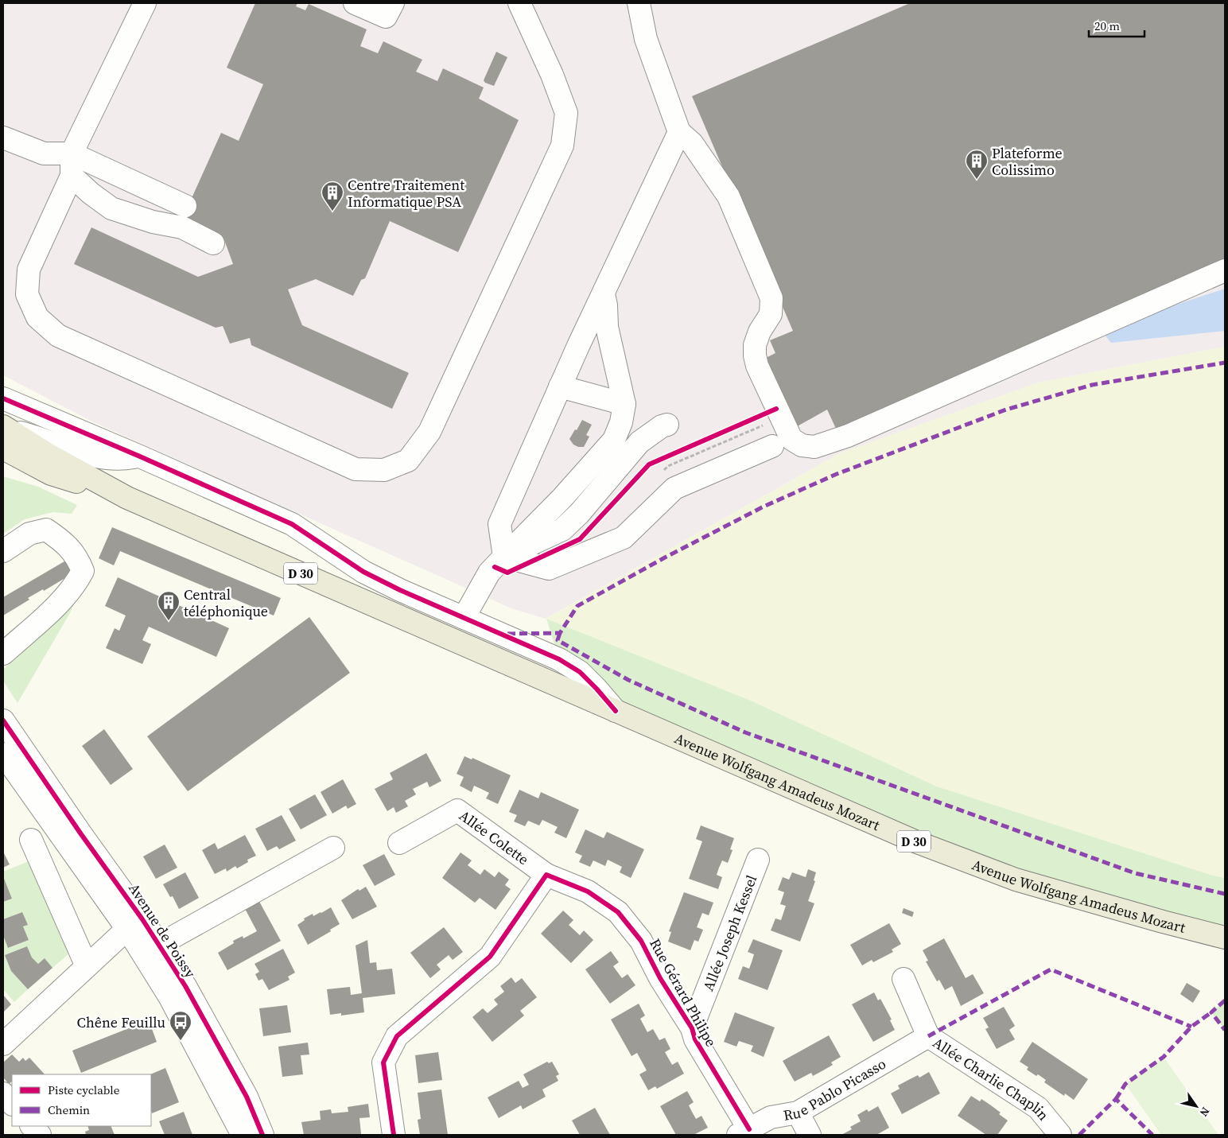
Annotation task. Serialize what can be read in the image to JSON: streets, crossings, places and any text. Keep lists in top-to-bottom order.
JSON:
{
  "streets": {
    "main road": ["D 30", "Avenue Wolfgang Amadeus Mozart"],
    "street": [
      "Allée Colette",
      "Avenue de Poissy",
      "Allée Joseph Kessel",
      "Rue Gérard Philipe",
      "Allée Charlie Chaplin",
      "Rue Pablo Picasso"
    ]
  },
  "crossings": [
    ["D 30", "Avenue Wolfgang Amadeus Mozart"],
    ["Allée Colette", "Rue Gérard Philipe"],
    ["Allée Joseph Kessel", "Rue Gérard Philipe"],
    ["Rue Gérard Philipe", "Rue Pablo Picasso"],
    ["Allée Charlie Chaplin", "Rue Pablo Picasso"]
  ],
  "places": {
    "building": ["Plateforme Colissimo", "Centre Traitement Informatique PSA", "Central téléphonique"],
    "bus stop": ["Chêne Feuillu"]
  },
  "legend": ["Piste cyclable", "Chemin"],
  "scale_bar": "20 m",
  "north": "bottom right"
}
